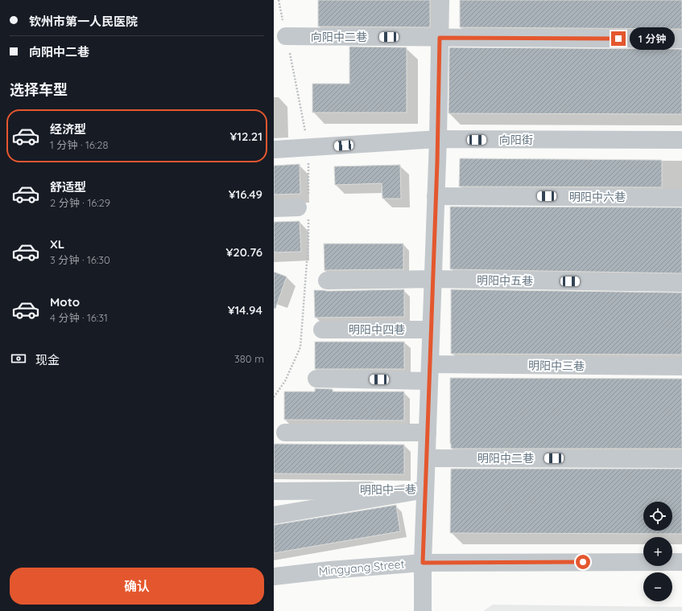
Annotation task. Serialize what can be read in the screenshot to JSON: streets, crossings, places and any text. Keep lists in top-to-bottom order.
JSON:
{
  "streets": {
    "street": [
      "向阳中二巷",
      "向阳街",
      "明阳中六巷",
      "明阳中五巷",
      "明阳中四巷",
      "明阳中三巷",
      "明阳中二巷",
      "明阳中一巷",
      "Mingyang Street"
    ]
  },
  "page": {
    "banner": ["钦州市第一人民医院", "向阳中二巷"],
    "bubble": "1 分钟",
    "heading": "选择车型",
    "list": [
      {
        "name": "经济型",
        "note": "1 分钟 · 16:28",
        "value": "¥12.21"
      },
      {
        "name": "舒适型",
        "note": "2 分钟 · 16:29",
        "value": "¥16.49"
      },
      {
        "name": "XL",
        "note": "3 分钟 · 16:30",
        "value": "¥20.76"
      },
      {
        "name": "Moto",
        "note": "4 分钟 · 16:31",
        "value": "¥14.94"
      }
    ],
    "pay": ["现金", "380 m"],
    "map_buttons": ["+", "−"],
    "buttons": "确认"
  }
}
